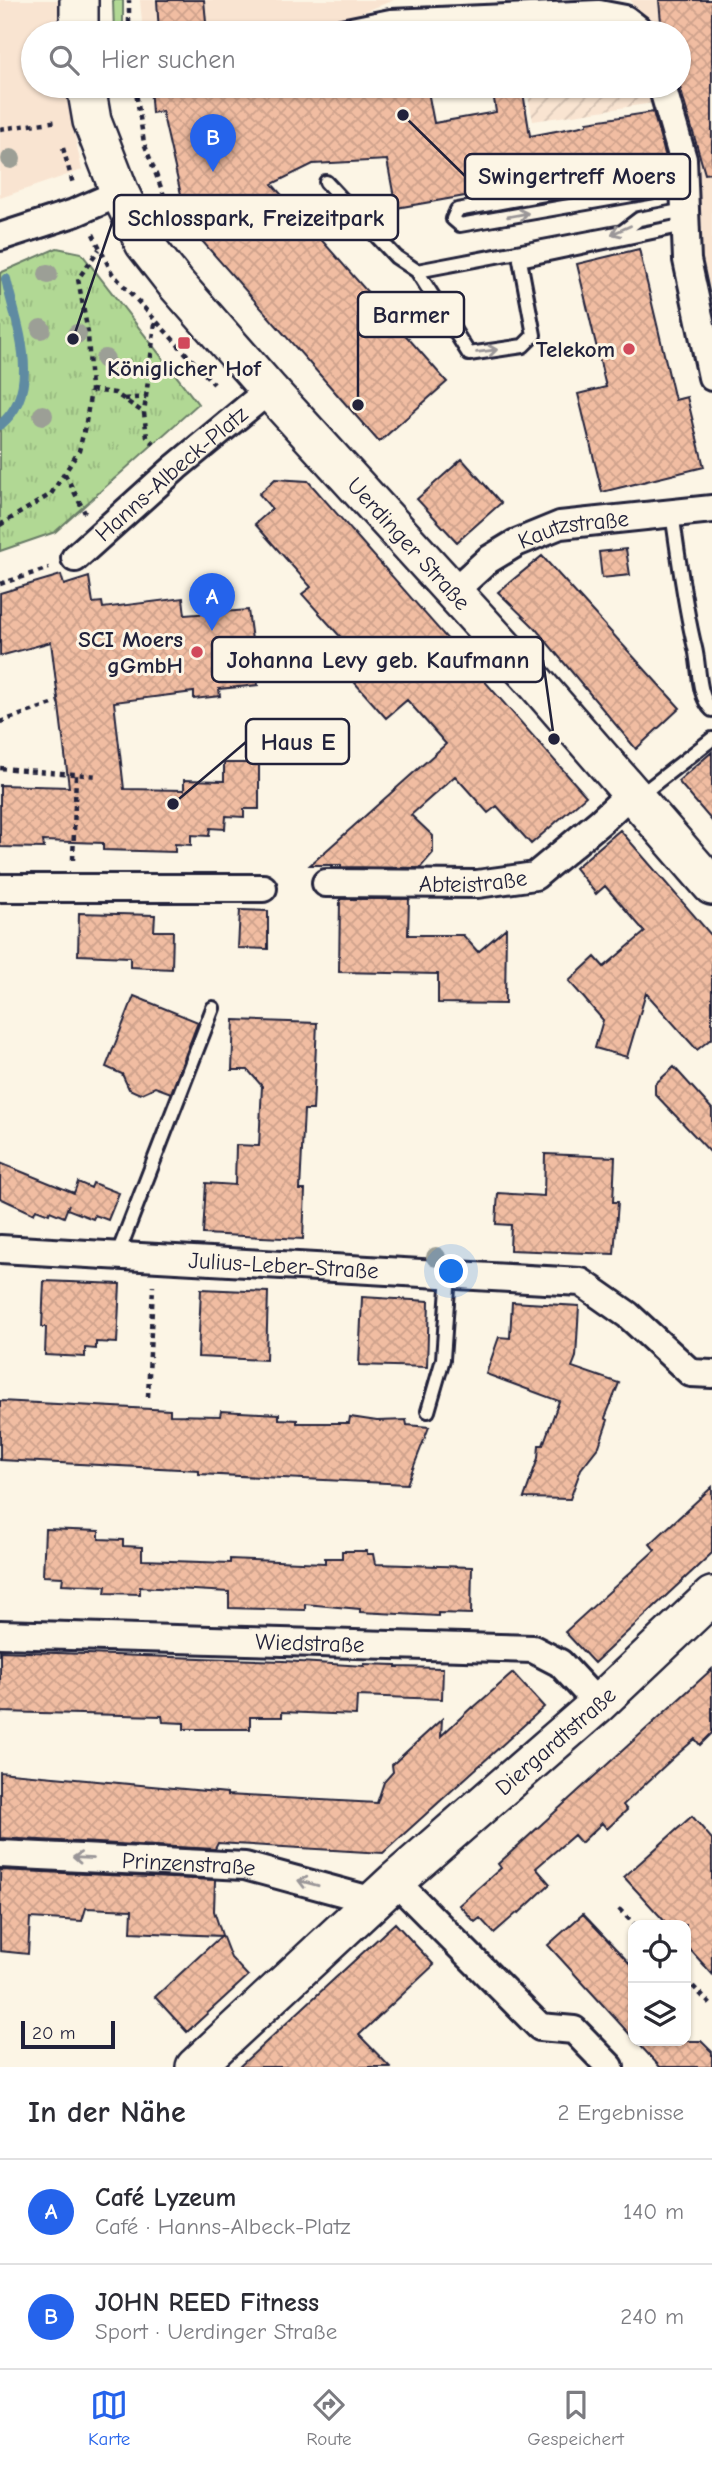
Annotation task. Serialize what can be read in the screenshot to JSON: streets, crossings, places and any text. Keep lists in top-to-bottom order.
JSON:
{
  "streets": {
    "main road": ["Uerdinger Straße", "Diergardtstraße"],
    "street": [
      "Hanns-Albeck-Platz",
      "Kautzstraße",
      "Abteistraße",
      "Julius-Leber-Straße",
      "Wiedstraße",
      "Prinzenstraße"
    ]
  },
  "crossings": [
    ["Hanns-Albeck-Platz", "Uerdinger Straße"],
    ["Kautzstraße", "Uerdinger Straße"],
    ["Uerdinger Straße", "Abteistraße"],
    ["Wiedstraße", "Diergardtstraße"],
    ["Diergardtstraße", "Prinzenstraße"]
  ],
  "one_way": ["Prinzenstraße"],
  "places": {
    "other": [
      "Swingertreff Moers",
      "Schlosspark, Freizeitpark",
      "Telekom",
      "Barmer",
      "SCI Moers gGmbH",
      "Johanna Levy geb. Kaufmann",
      "Haus E"
    ],
    "transit": ["Königlicher Hof"]
  },
  "scale_bar": "20 m",
  "page": {
    "search": "Hier suchen",
    "pins": ["B", "A"],
    "scale": "20 m",
    "heading": ["In der Nähe", "2 Ergebnisse"],
    "list": [
      {
        "mark": "A",
        "name": "Café Lyzeum",
        "note": "Café · Hanns-Albeck-Platz",
        "value": "140 m"
      },
      {
        "mark": "B",
        "name": "JOHN REED Fitness",
        "note": "Sport · Uerdinger Straße",
        "value": "240 m"
      }
    ],
    "nav": ["Karte", "Route", "Gespeichert"]
  }
}
